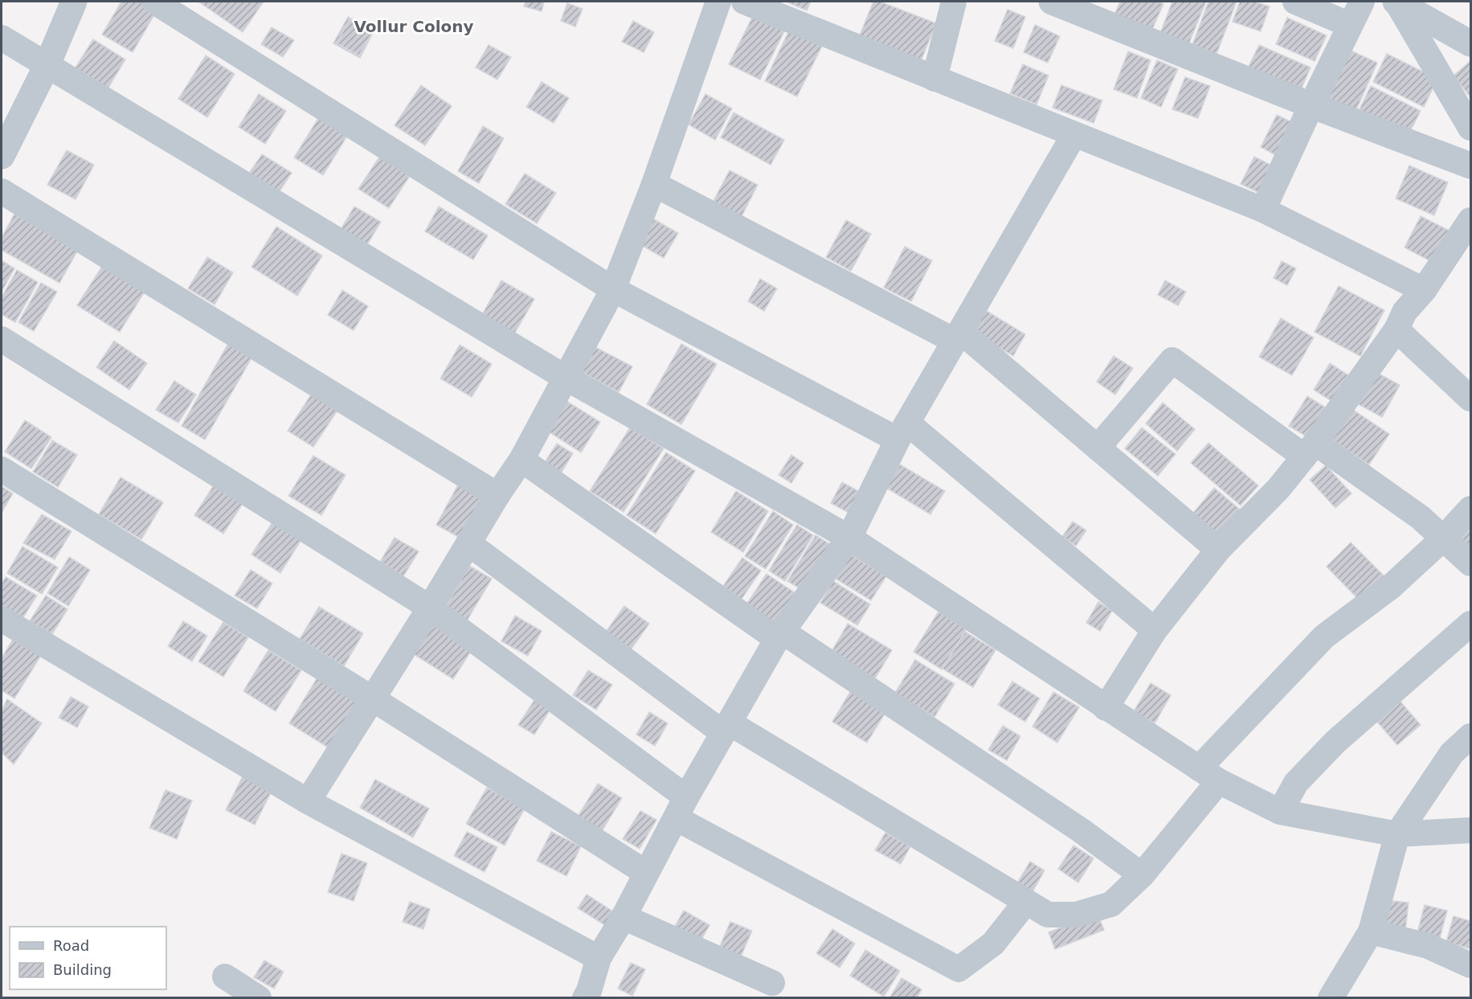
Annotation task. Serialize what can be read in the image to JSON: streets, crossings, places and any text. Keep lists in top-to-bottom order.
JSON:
{
  "districts": ["Vollur Colony"],
  "legend": ["Road", "Building"]
}
